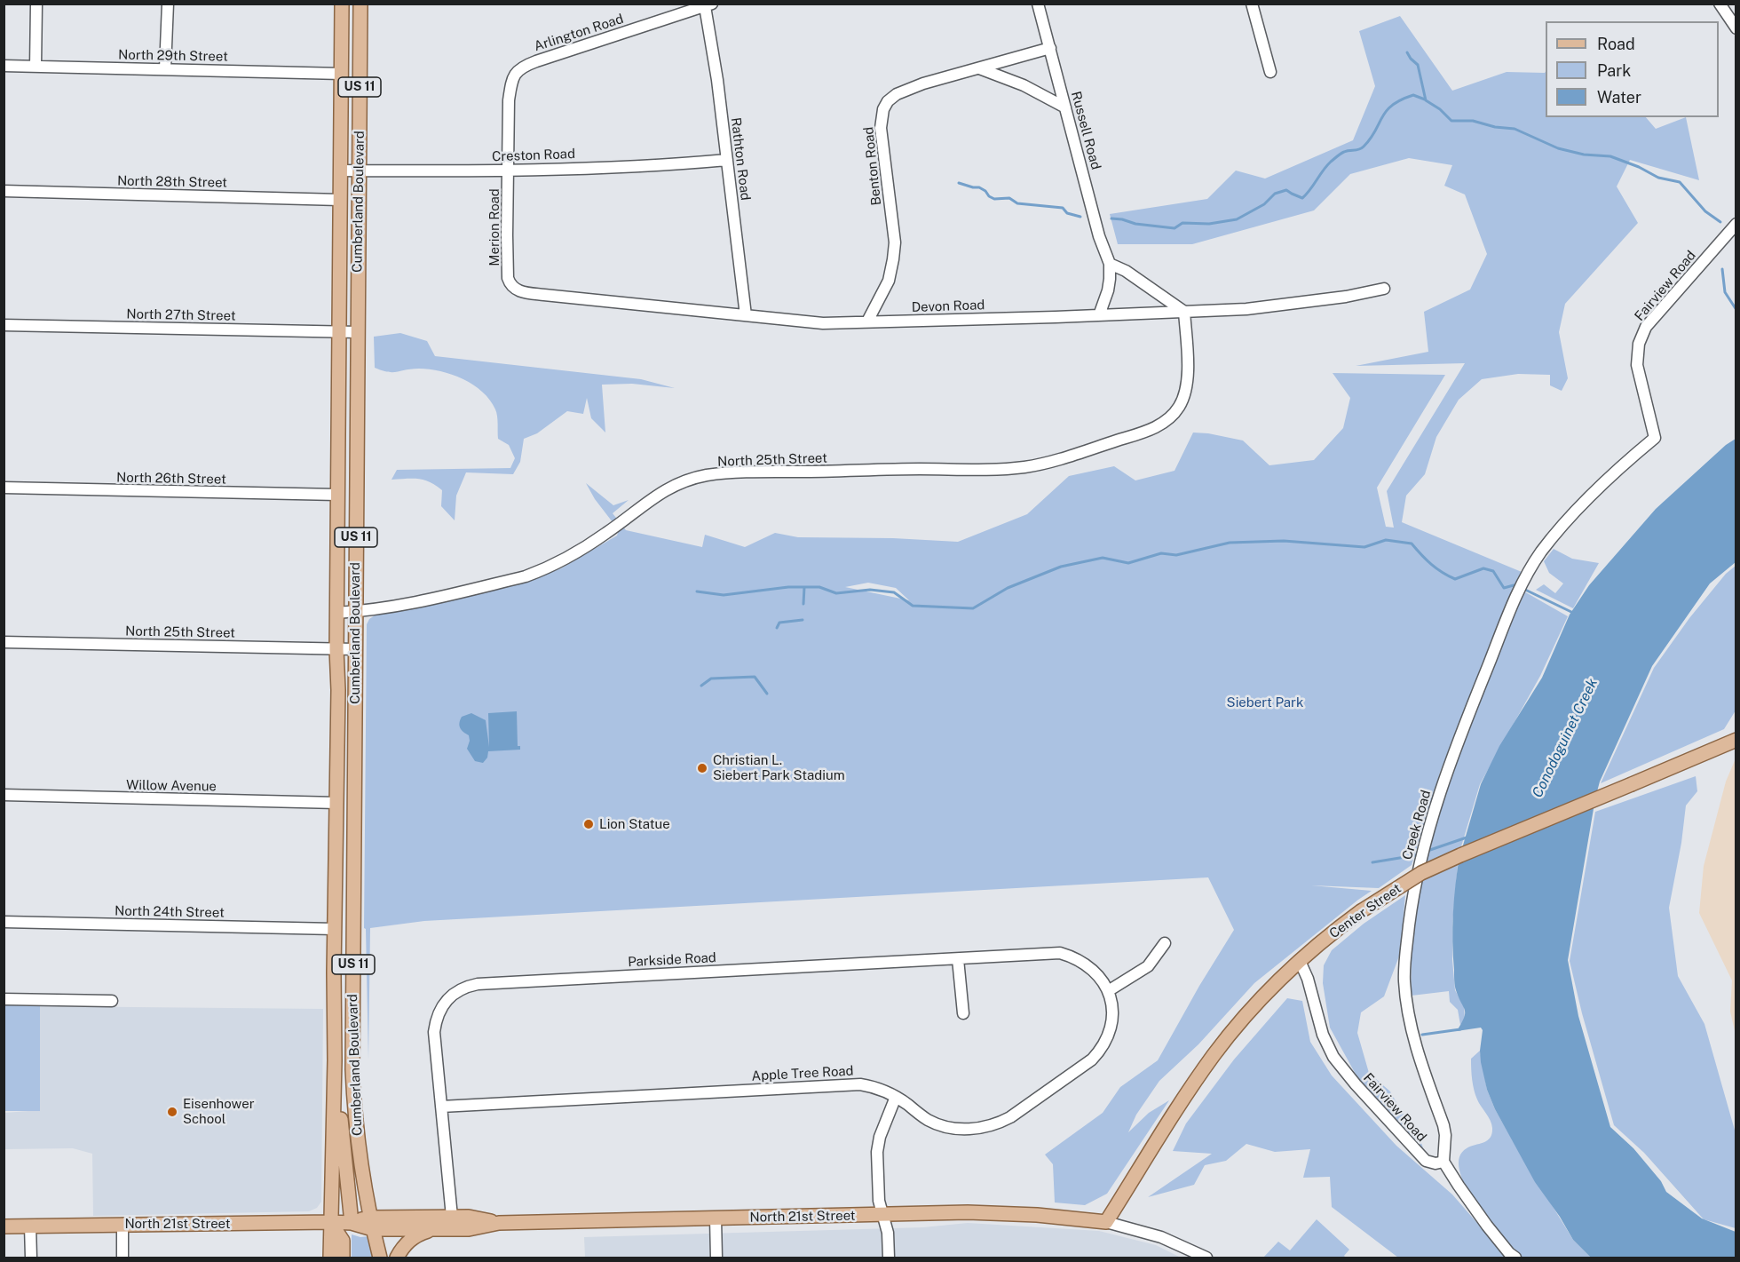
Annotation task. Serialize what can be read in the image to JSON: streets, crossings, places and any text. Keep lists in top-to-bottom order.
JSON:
{
  "streets": {
    "main road": [
      "US 11",
      "Cumberland Boulevard",
      "Center Street",
      "North 21st Street"
    ],
    "street": [
      "Arlington Road",
      "North 29th Street",
      "Russell Road",
      "Creston Road",
      "Rathton Road",
      "Benton Road",
      "North 28th Street",
      "Merion Road",
      "Fairview Road",
      "Devon Road",
      "North 27th Street",
      "North 25th Street",
      "North 26th Street",
      "Willow Avenue",
      "Creek Road",
      "North 24th Street",
      "Parkside Road",
      "Apple Tree Road"
    ]
  },
  "crossings": [
    ["Arlington Road", "Rathton Road"],
    ["Arlington Road", "Merion Road"],
    ["North 29th Street", "Cumberland Boulevard"],
    ["US 11", "Cumberland Boulevard"],
    ["US 11", "North 21st Street"],
    ["Russell Road", "Benton Road"],
    ["Russell Road", "Devon Road"],
    ["Creston Road", "Rathton Road"],
    ["Creston Road", "Cumberland Boulevard"],
    ["Creston Road", "Merion Road"],
    ["Rathton Road", "Devon Road"],
    ["Benton Road", "Devon Road"],
    ["North 28th Street", "Cumberland Boulevard"],
    ["Cumberland Boulevard", "North 27th Street"],
    ["Cumberland Boulevard", "North 25th Street"],
    ["Cumberland Boulevard", "North 26th Street"],
    ["Cumberland Boulevard", "Willow Avenue"],
    ["Cumberland Boulevard", "North 24th Street"],
    ["Cumberland Boulevard", "North 21st Street"],
    ["Merion Road", "Devon Road"],
    ["Fairview Road", "Creek Road"],
    ["Fairview Road", "Center Street"],
    ["Devon Road", "North 25th Street"],
    ["Center Street", "North 21st Street"],
    ["Parkside Road", "Apple Tree Road"],
    ["Parkside Road", "North 21st Street"]
  ],
  "water": ["Conodoguinet Creek"],
  "parks": ["Siebert Park"],
  "places": ["Christian L. Siebert Park Stadium", "Lion Statue", "Eisenhower School"],
  "legend": ["Road", "Park", "Water"]
}
